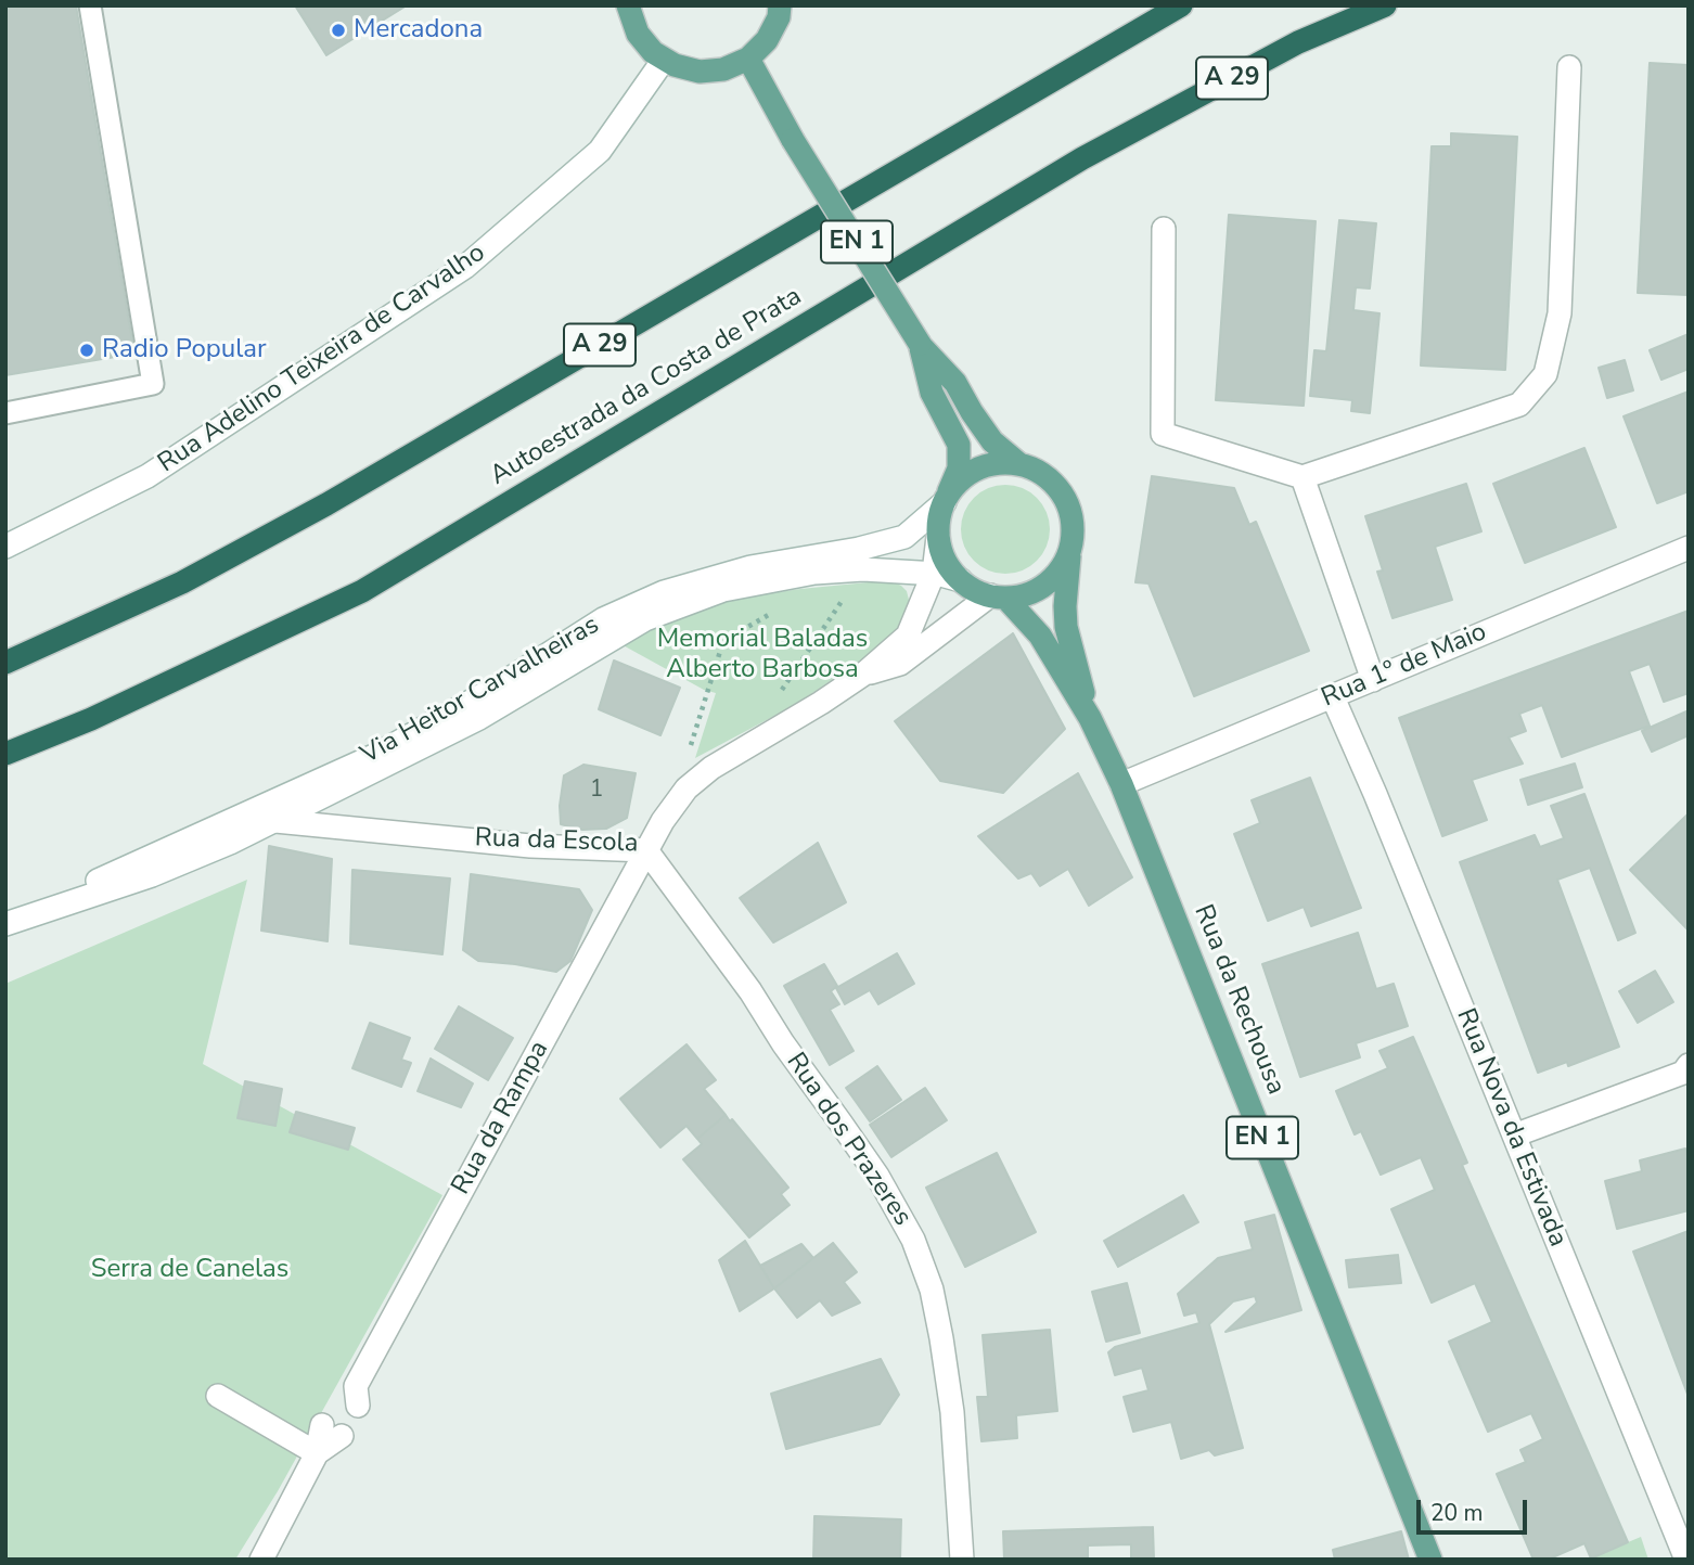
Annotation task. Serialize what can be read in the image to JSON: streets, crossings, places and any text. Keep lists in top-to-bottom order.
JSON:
{
  "streets": {
    "highway": ["A 29", "Autoestrada da Costa de Prata"],
    "main road": ["EN 1", "Rua da Rechousa"],
    "street": [
      "Rua Adelino Teixeira de Carvalho",
      "Rua 1º de Maio",
      "Via Heitor Carvalheiras",
      "Rua da Escola",
      "Rua da Rampa",
      "Rua Nova da Estivada",
      "Rua dos Prazeres"
    ]
  },
  "crossings": [
    ["EN 1", "Via Heitor Carvalheiras"],
    ["EN 1", "Rua da Escola"],
    ["EN 1", "Rua da Rechousa"],
    ["Rua 1º de Maio", "Rua da Rechousa"],
    ["Rua 1º de Maio", "Rua Nova da Estivada"],
    ["Via Heitor Carvalheiras", "Rua da Escola"],
    ["Via Heitor Carvalheiras", "Rua da Rechousa"],
    ["Rua da Escola", "Rua da Rechousa"],
    ["Rua da Escola", "Rua da Rampa"],
    ["Rua da Escola", "Rua dos Prazeres"],
    ["Rua da Rampa", "Rua dos Prazeres"]
  ],
  "parks": ["Memorial Baladas Alberto Barbosa", "Serra de Canelas"],
  "places": ["Mercadona", "Radio Popular"],
  "house_numbers": ["1"],
  "scale_bar": "20 m"
}
